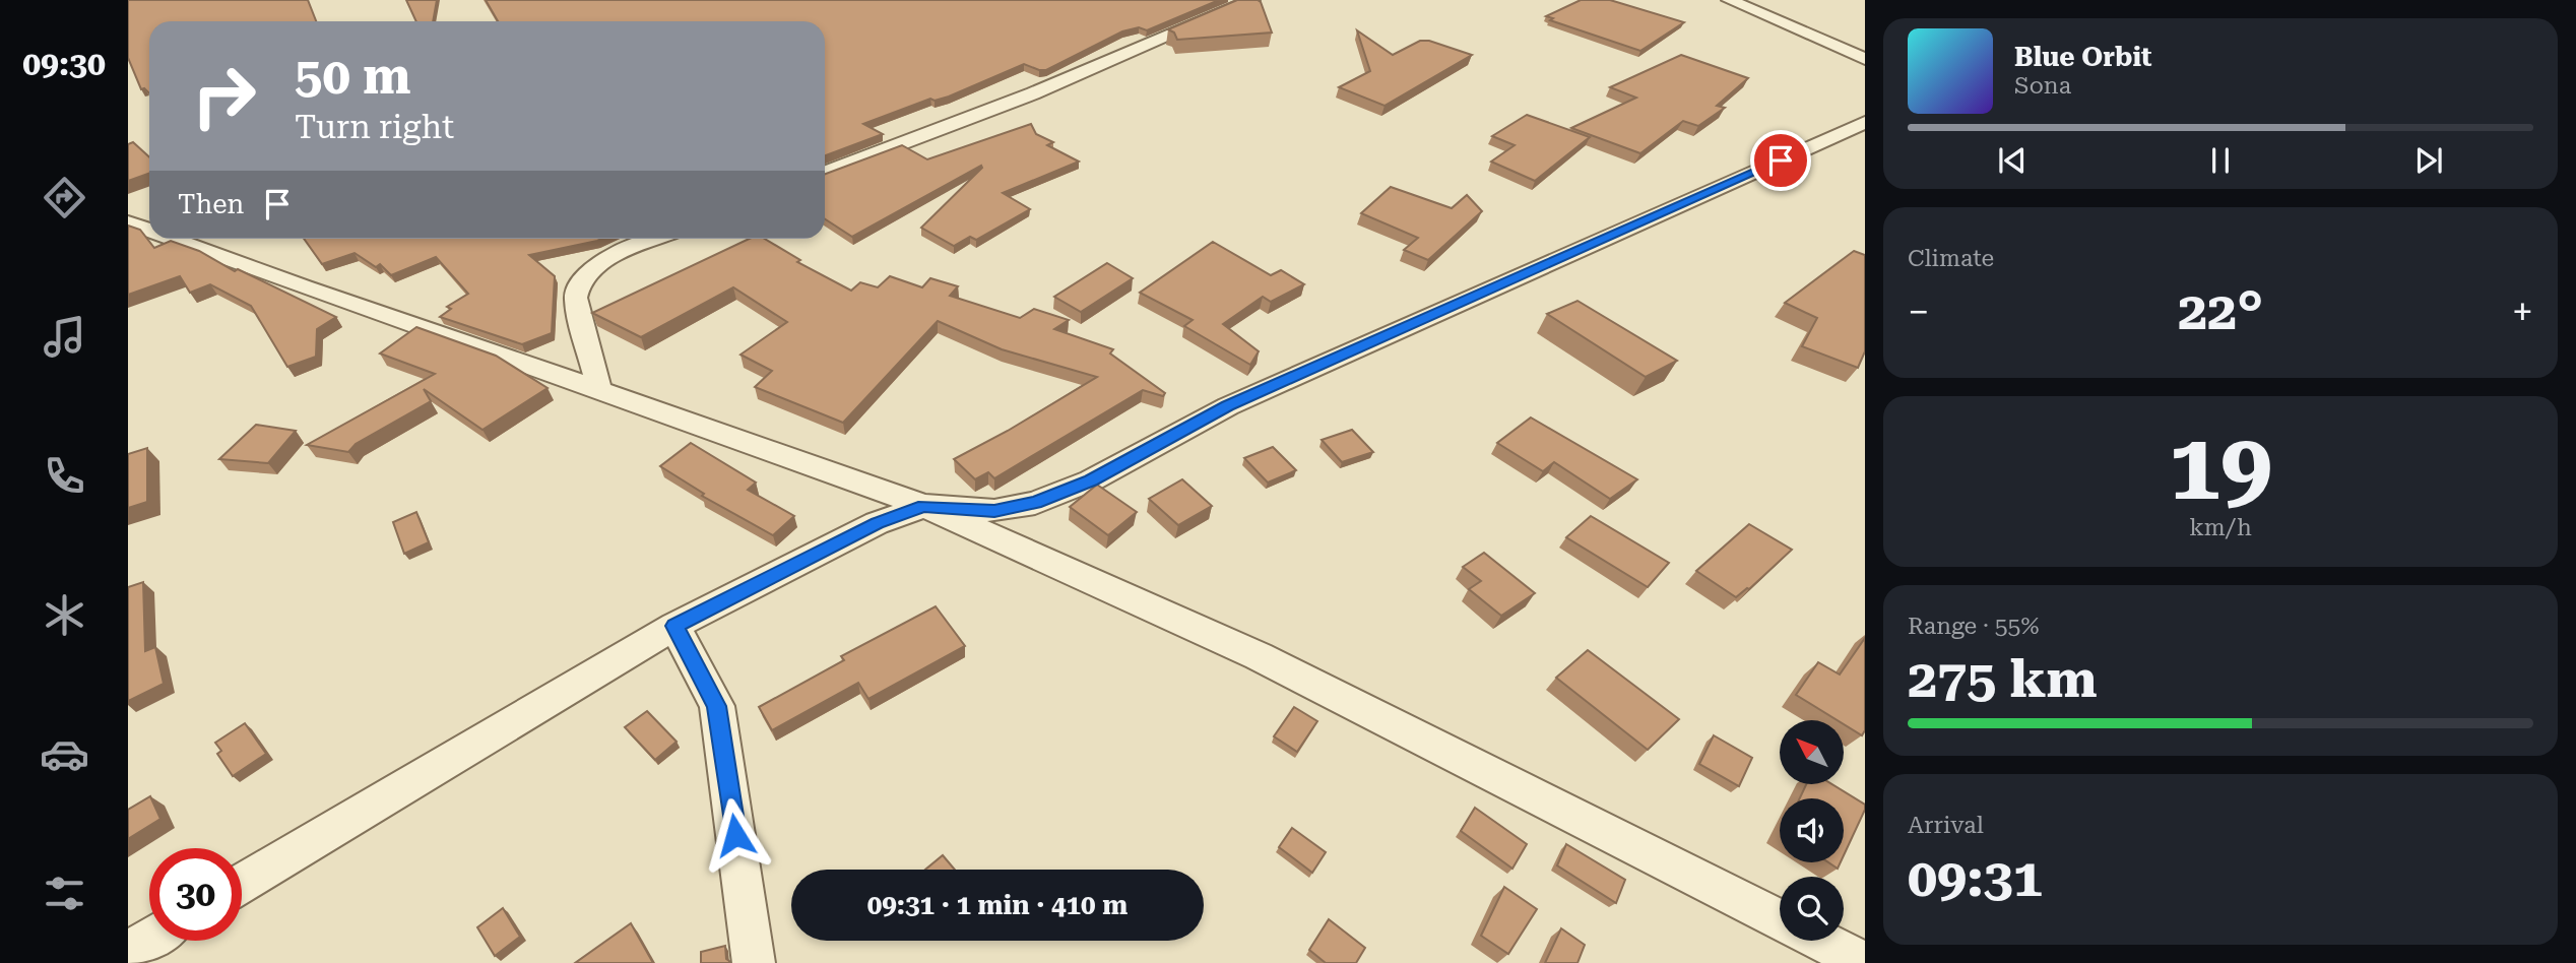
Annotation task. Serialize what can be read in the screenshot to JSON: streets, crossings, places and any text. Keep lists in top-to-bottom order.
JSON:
{
  "north": "top left",
  "page": {
    "tabs": "09:30",
    "turn": ["50 m", "Turn right"],
    "song": ["Blue Orbit", "Sona"],
    "then": "Then",
    "tile": [
      "Climate",
      ["19", "km/h"],
      ["Range · 55%", "275 km"],
      ["Arrival", "09:31"]
    ],
    "heat": ["−", "22°", "+"],
    "limit": "30",
    "trip": "09:31 · 1 min · 410 m"
  }
}
